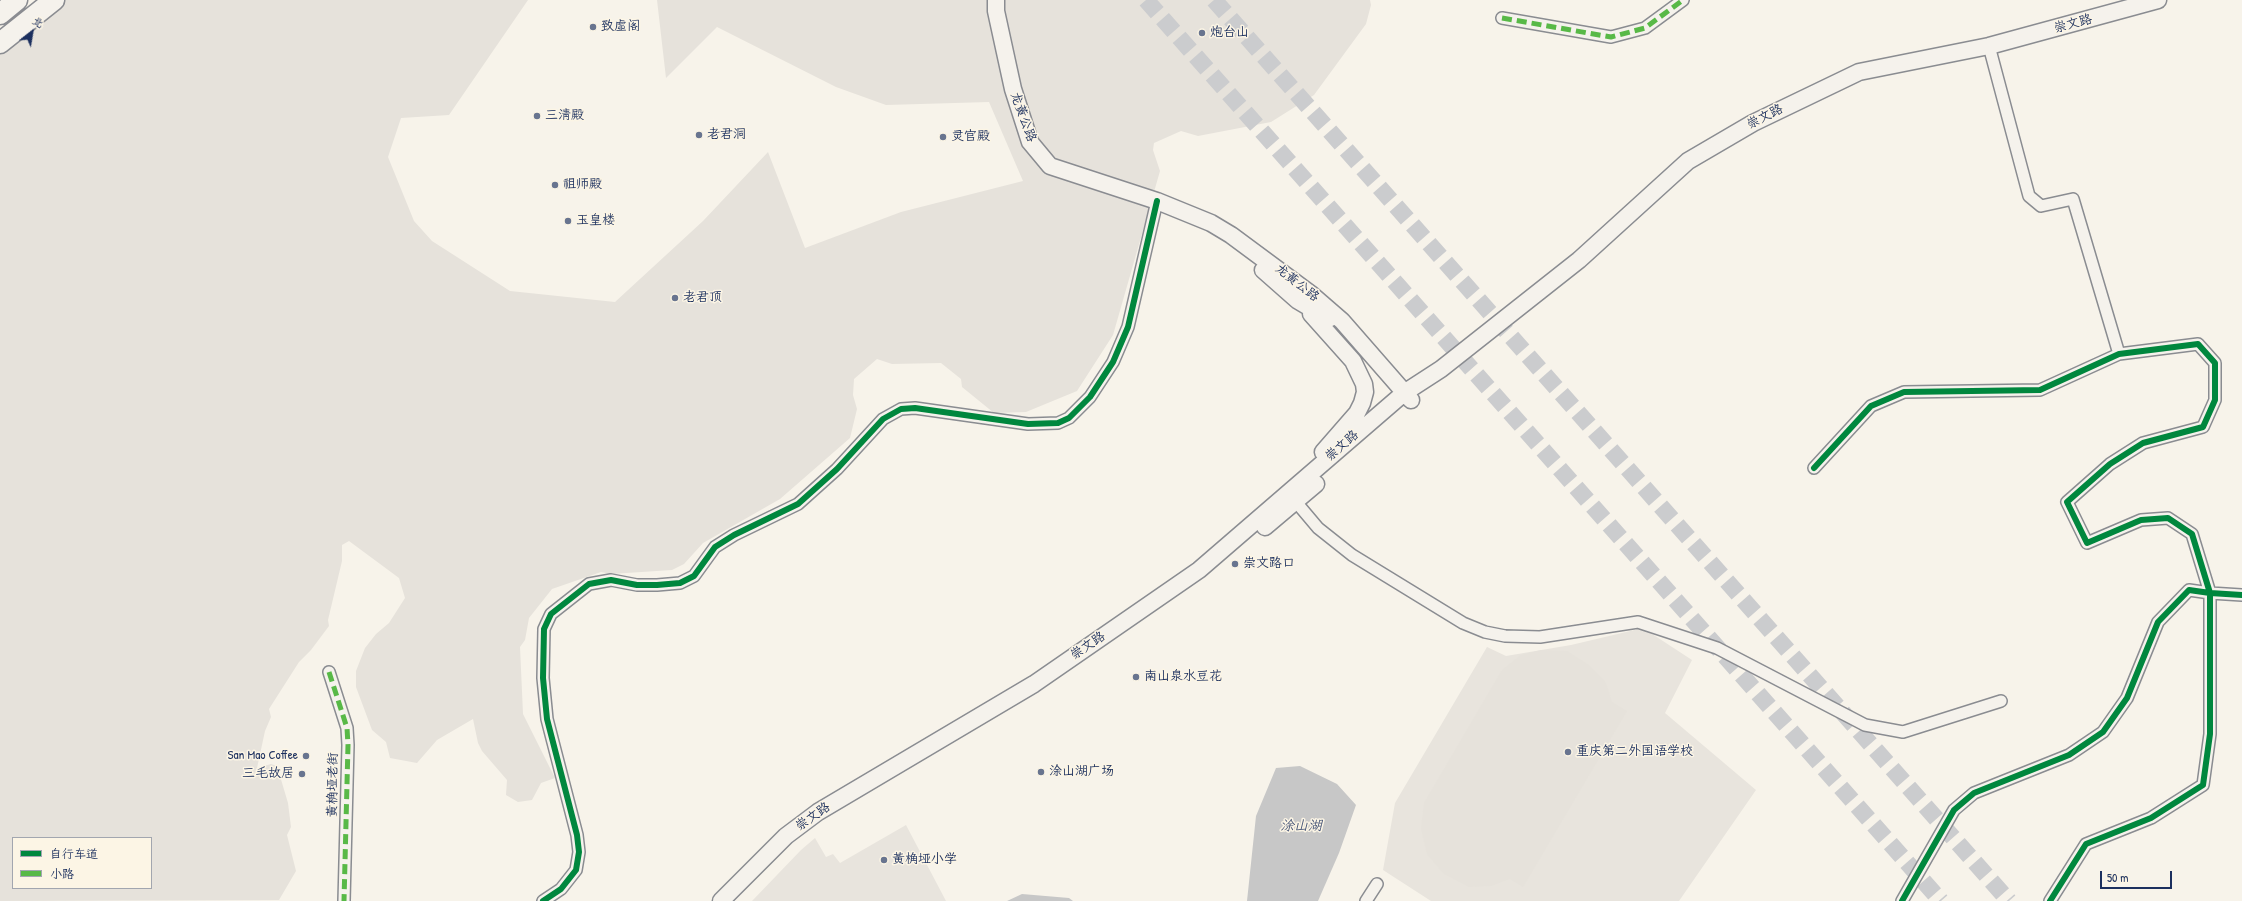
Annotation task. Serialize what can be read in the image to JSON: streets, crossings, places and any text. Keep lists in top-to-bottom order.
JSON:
{
  "streets": {
    "main road": ["崇文路", "龙黄公路"],
    "street": ["黄桷垭老街"]
  },
  "crossings": [
    ["崇文路", "龙黄公路"]
  ],
  "water": ["涂山湖"],
  "places": [
    "致虚阁",
    "炮台山",
    "三清殿",
    "老君洞",
    "灵官殿",
    "祖师殿",
    "玉皇楼",
    "老君顶",
    "崇文路口",
    "南山泉水豆花",
    "重庆第二外国语学校",
    "San Mao Coffee",
    "涂山湖广场",
    "三毛故居",
    "黄桷垭小学"
  ],
  "legend": ["自行车道", "小路"],
  "scale_bar": "50 m",
  "north": "top right"
}
